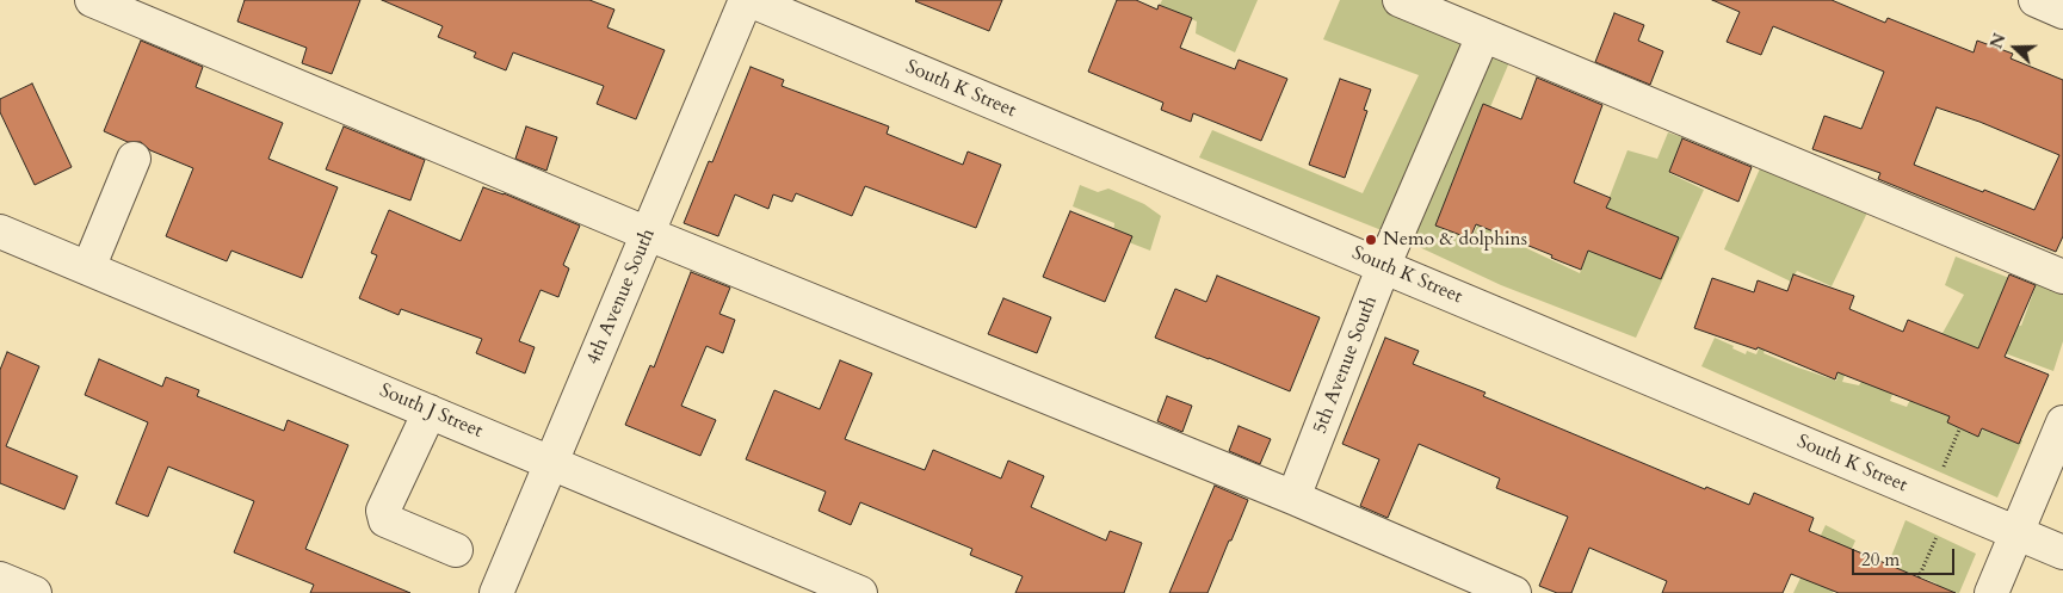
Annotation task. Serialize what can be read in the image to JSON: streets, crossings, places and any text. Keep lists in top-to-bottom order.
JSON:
{
  "streets": {
    "street": [
      "South K Street",
      "4th Avenue South",
      "5th Avenue South",
      "South J Street"
    ]
  },
  "crossings": [
    ["South K Street", "4th Avenue South"],
    ["South K Street", "5th Avenue South"],
    ["4th Avenue South", "South J Street"]
  ],
  "places": ["Nemo & dolphins"],
  "scale_bar": "20 m",
  "north": "left"
}
